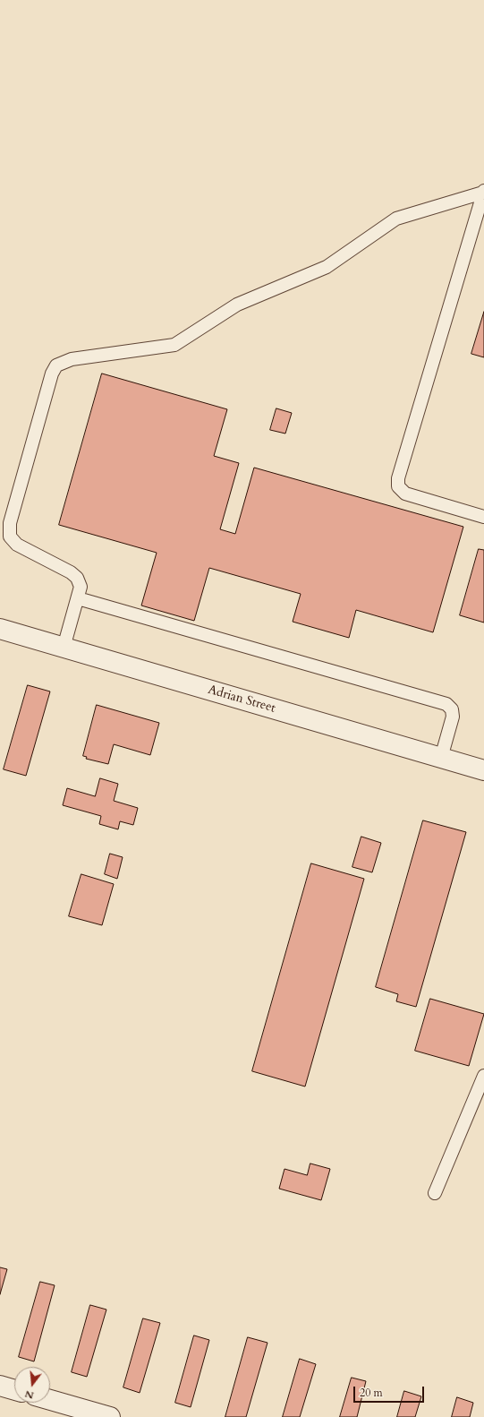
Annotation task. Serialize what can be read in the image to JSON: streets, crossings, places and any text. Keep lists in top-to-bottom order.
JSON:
{
  "streets": {
    "street": ["Adrian Street"]
  },
  "scale_bar": "20 m",
  "north": "bottom"
}
